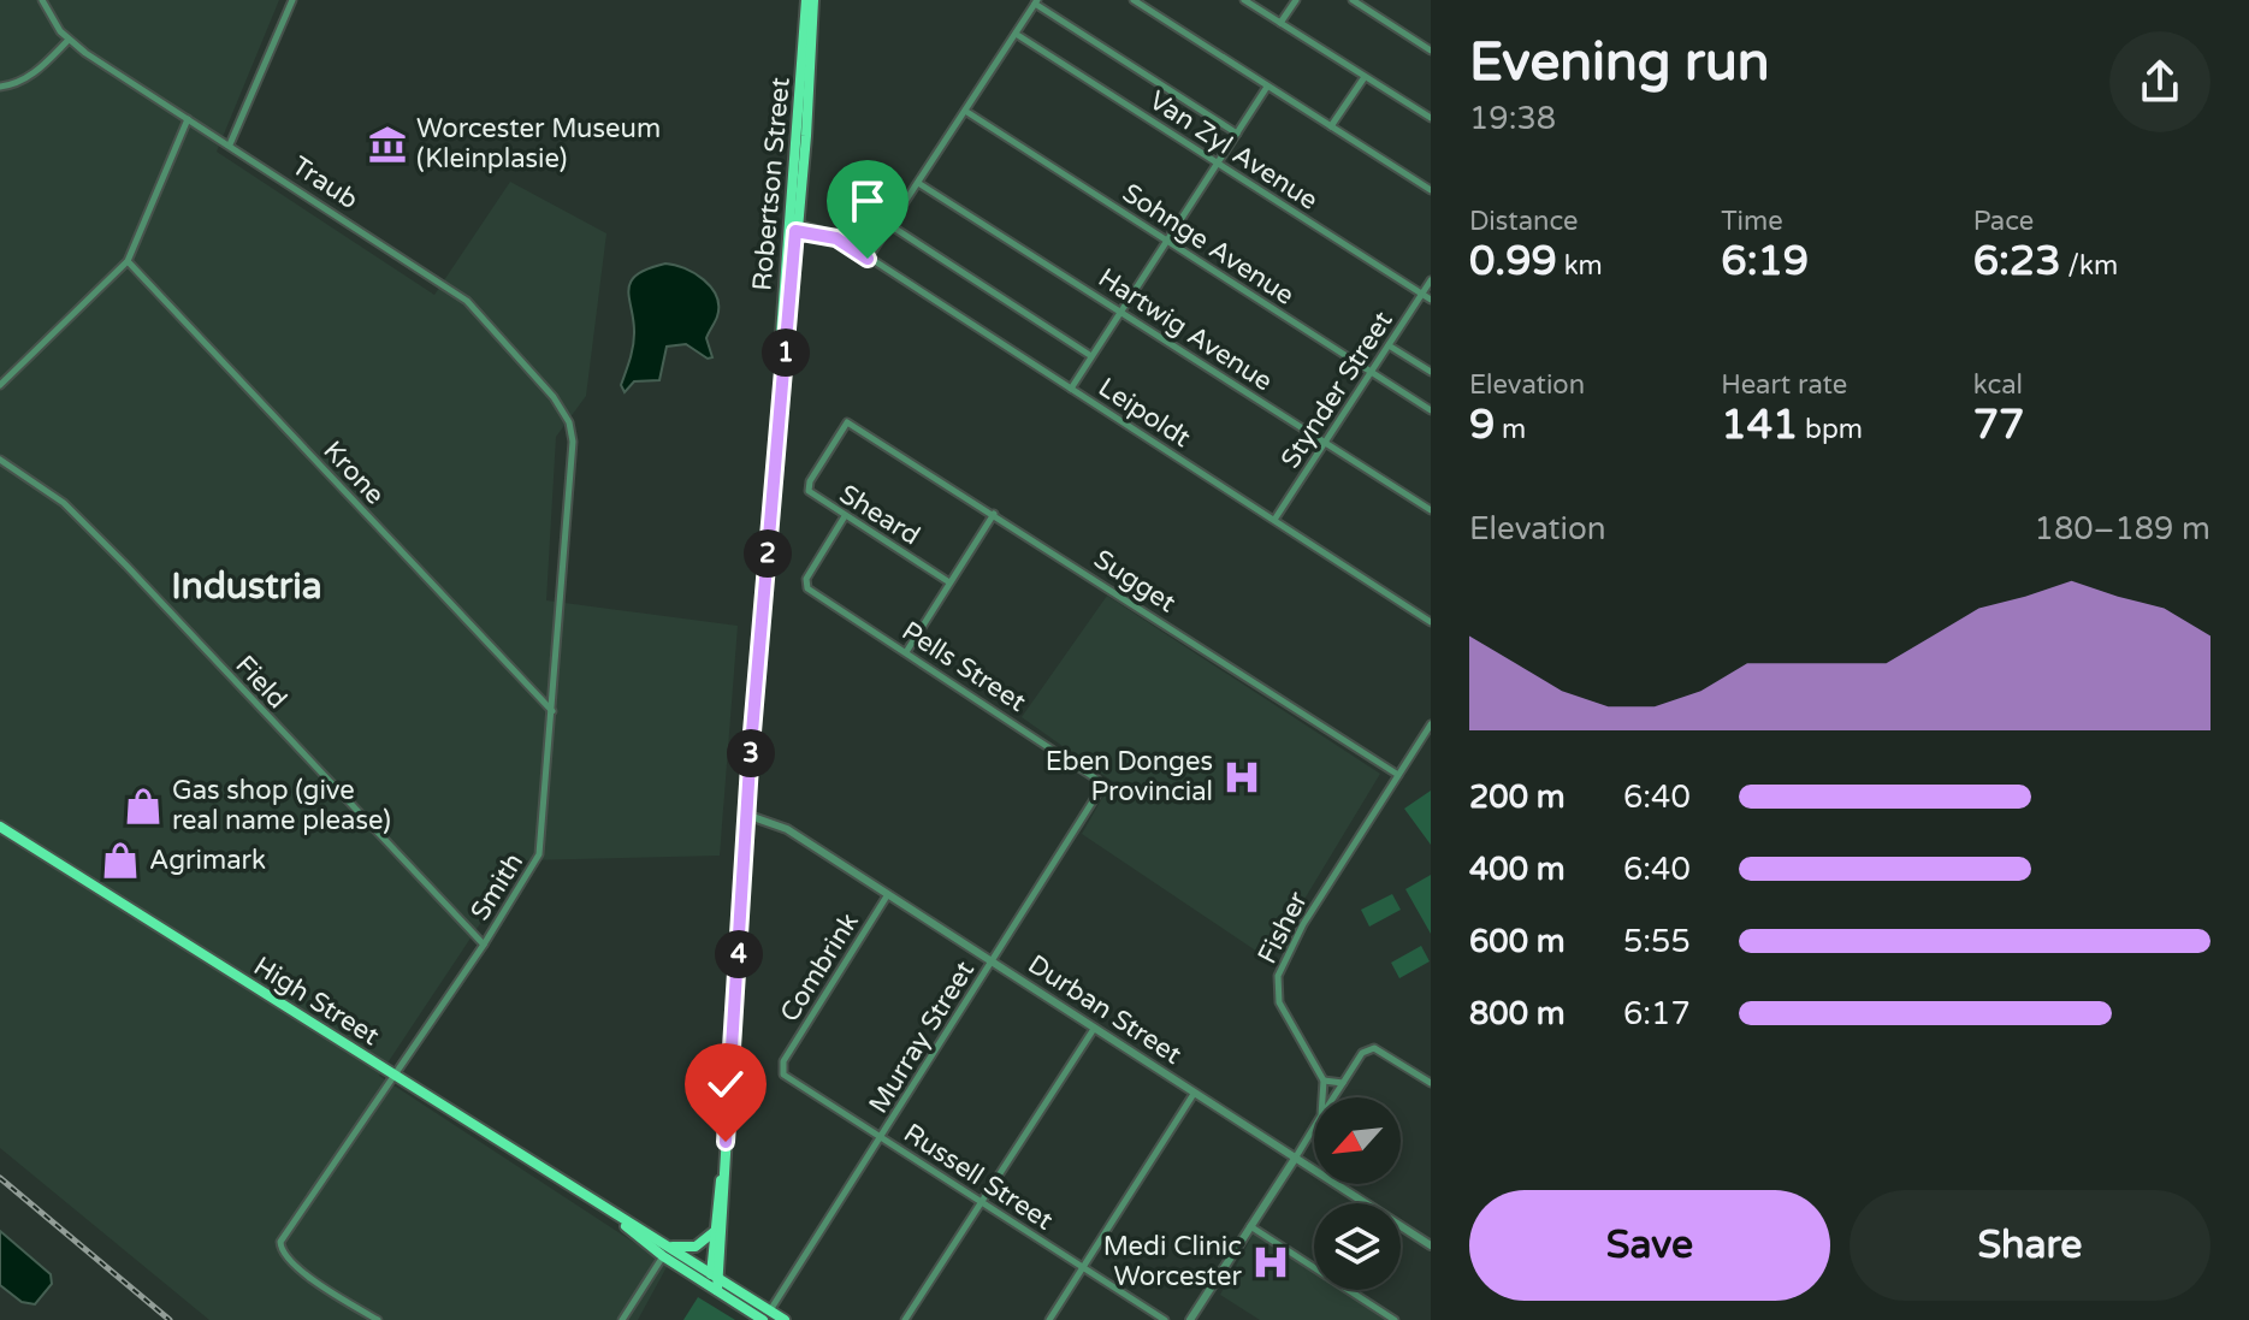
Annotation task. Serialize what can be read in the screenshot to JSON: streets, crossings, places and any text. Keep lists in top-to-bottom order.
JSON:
{
  "streets": {
    "main road": ["Robertson Street", "High Street"],
    "street": [
      "Van Zyl Avenue",
      "Traub",
      "Sohnge Avenue",
      "Hartwig Avenue",
      "Stynder Street",
      "Leipoldt",
      "Krone",
      "Sheard",
      "Sugget",
      "Pells Street",
      "Field",
      "Smith",
      "Fisher",
      "Combrink",
      "Durban Street",
      "Murray Street",
      "Russell Street"
    ]
  },
  "crossings": [
    ["Van Zyl Avenue", "Stynder Street"],
    ["Traub", "Smith"],
    ["Robertson Street", "Leipoldt"],
    ["Robertson Street", "High Street"],
    ["Robertson Street", "Durban Street"],
    ["Sohnge Avenue", "Stynder Street"],
    ["Hartwig Avenue", "Stynder Street"],
    ["Stynder Street", "Leipoldt"],
    ["Krone", "Smith"],
    ["Sheard", "Sugget"],
    ["Sheard", "Pells Street"],
    ["Sugget", "Fisher"],
    ["Pells Street", "Murray Street"],
    ["Field", "Smith"],
    ["Smith", "High Street"],
    ["Combrink", "Durban Street"],
    ["Combrink", "Russell Street"],
    ["High Street", "Murray Street"],
    ["Durban Street", "Murray Street"],
    ["Murray Street", "Russell Street"]
  ],
  "districts": ["Industria"],
  "places": {
    "museum": ["Worcester Museum (Kleinplasie)"],
    "hospital": ["Eben Donges Provincial", "Medi Clinic Worcester"],
    "shop": ["Gas shop (give real name please)", "Agrimark"]
  },
  "north": "bottom left",
  "page": {
    "heading": ["Evening run", "19:38"],
    "stats": [
      ["Distance", "0.99 km"],
      ["Time", "6:19"],
      ["Pace", "6:23 /km"],
      ["Elevation", "9 m"],
      ["Heart rate", "141 bpm"],
      ["kcal", "77"]
    ],
    "pins": [
      "1",
      "2",
      "3",
      "4"
    ],
    "chart": ["Elevation", "180–189 m"],
    "list": [
      {
        "name": "200 m",
        "note": "6:40"
      },
      {
        "name": "400 m",
        "note": "6:40"
      },
      {
        "name": "600 m",
        "note": "5:55"
      },
      {
        "name": "800 m",
        "note": "6:17"
      }
    ],
    "buttons": ["Save", "Share"]
  }
}
